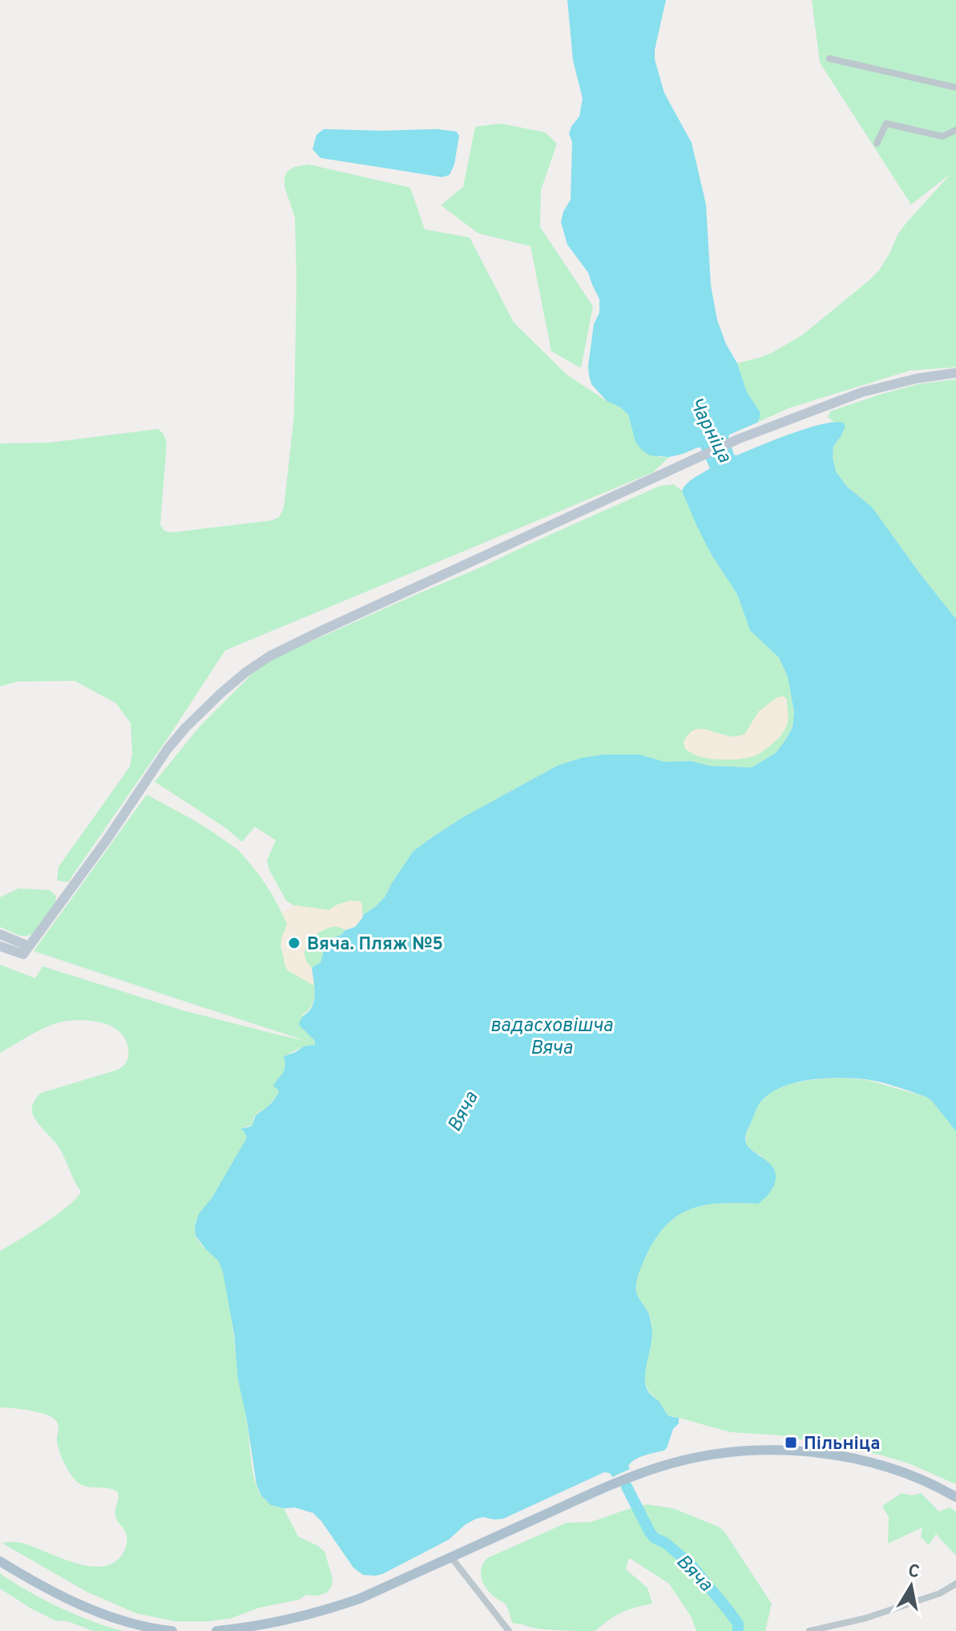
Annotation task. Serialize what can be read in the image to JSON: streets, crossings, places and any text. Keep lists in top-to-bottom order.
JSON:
{
  "water": ["Чарніца", "вадасховішча Вяча", "Вяча"],
  "places": {
    "other": ["Вяча. Пляж №5"],
    "transit": ["Пільніца"]
  },
  "north": "top"
}
